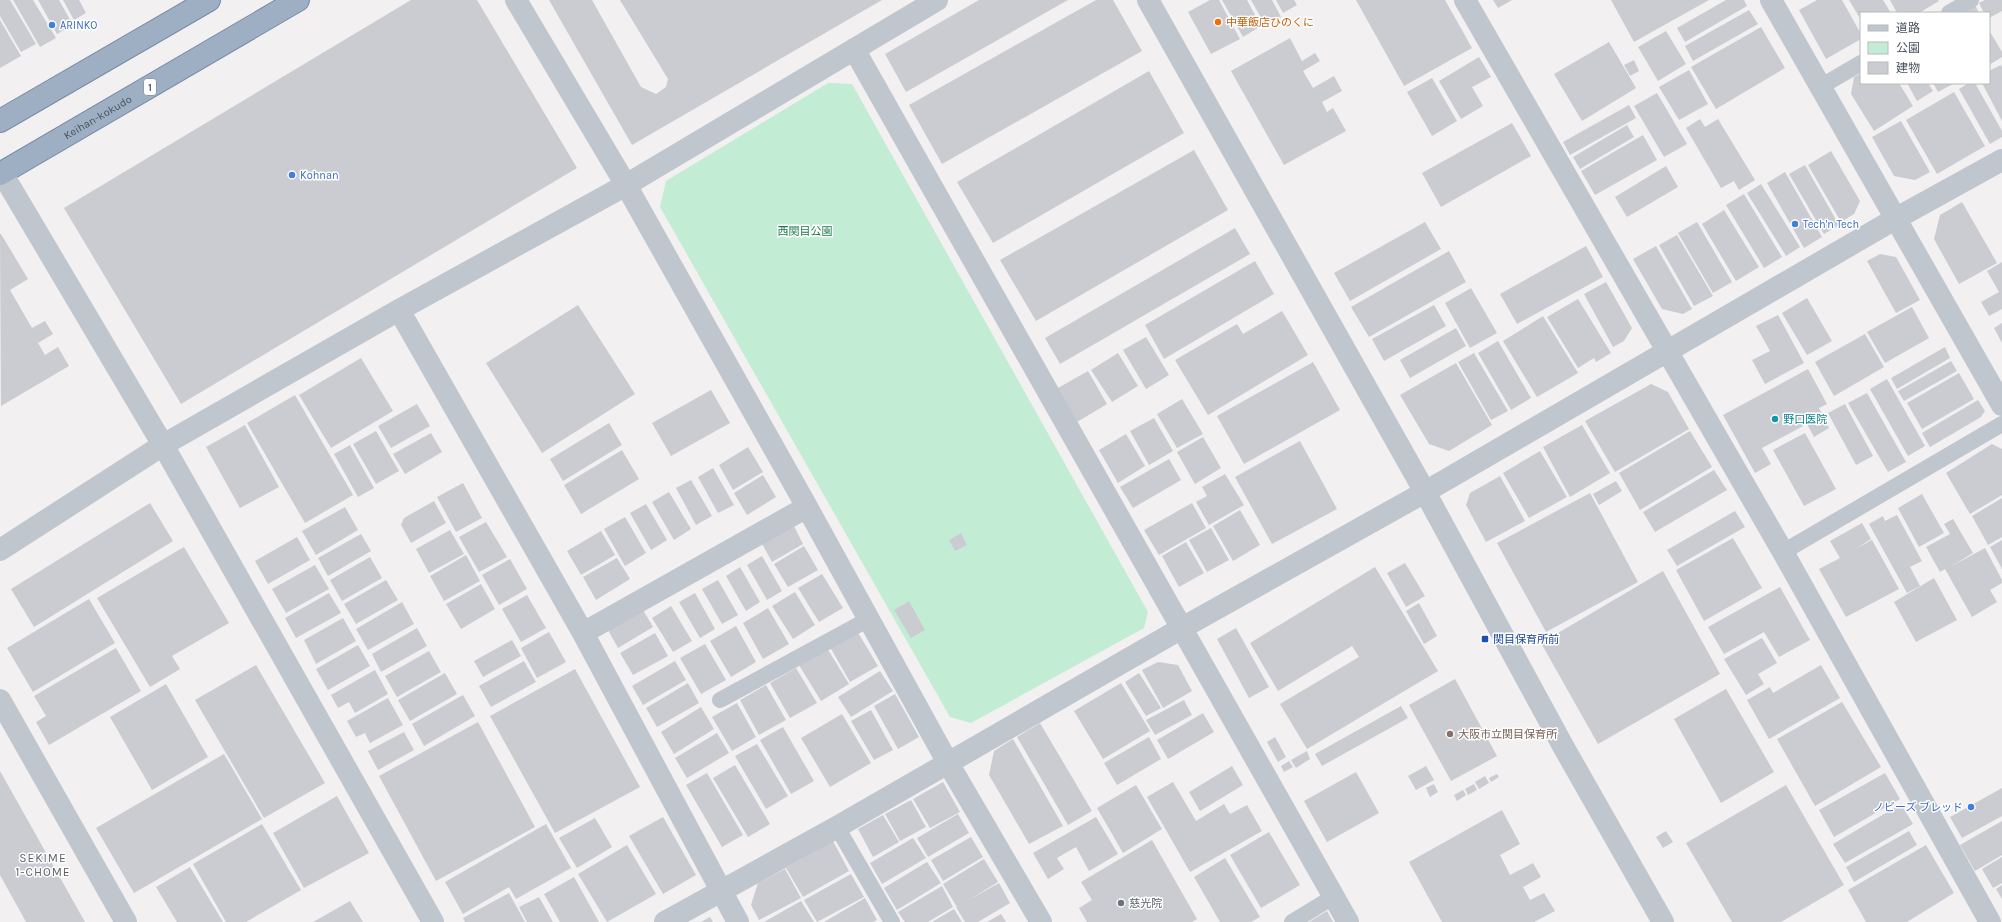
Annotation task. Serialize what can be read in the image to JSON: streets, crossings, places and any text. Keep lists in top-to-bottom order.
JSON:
{
  "streets": {
    "highway": ["1", "Keihan-kokudo"]
  },
  "districts": ["SEKIME 1-CHOME"],
  "parks": ["西関目公園"],
  "places": {
    "other": [
      "中華飯店ひのくに",
      "ARINKO",
      "Kohnan",
      "Tech'n Tech",
      "野口医院",
      "大阪市立関目保育所",
      "ノビーズ ブレッド",
      "慈光院"
    ],
    "transit": ["関目保育所前"]
  },
  "legend": ["道路", "公園", "建物"]
}
